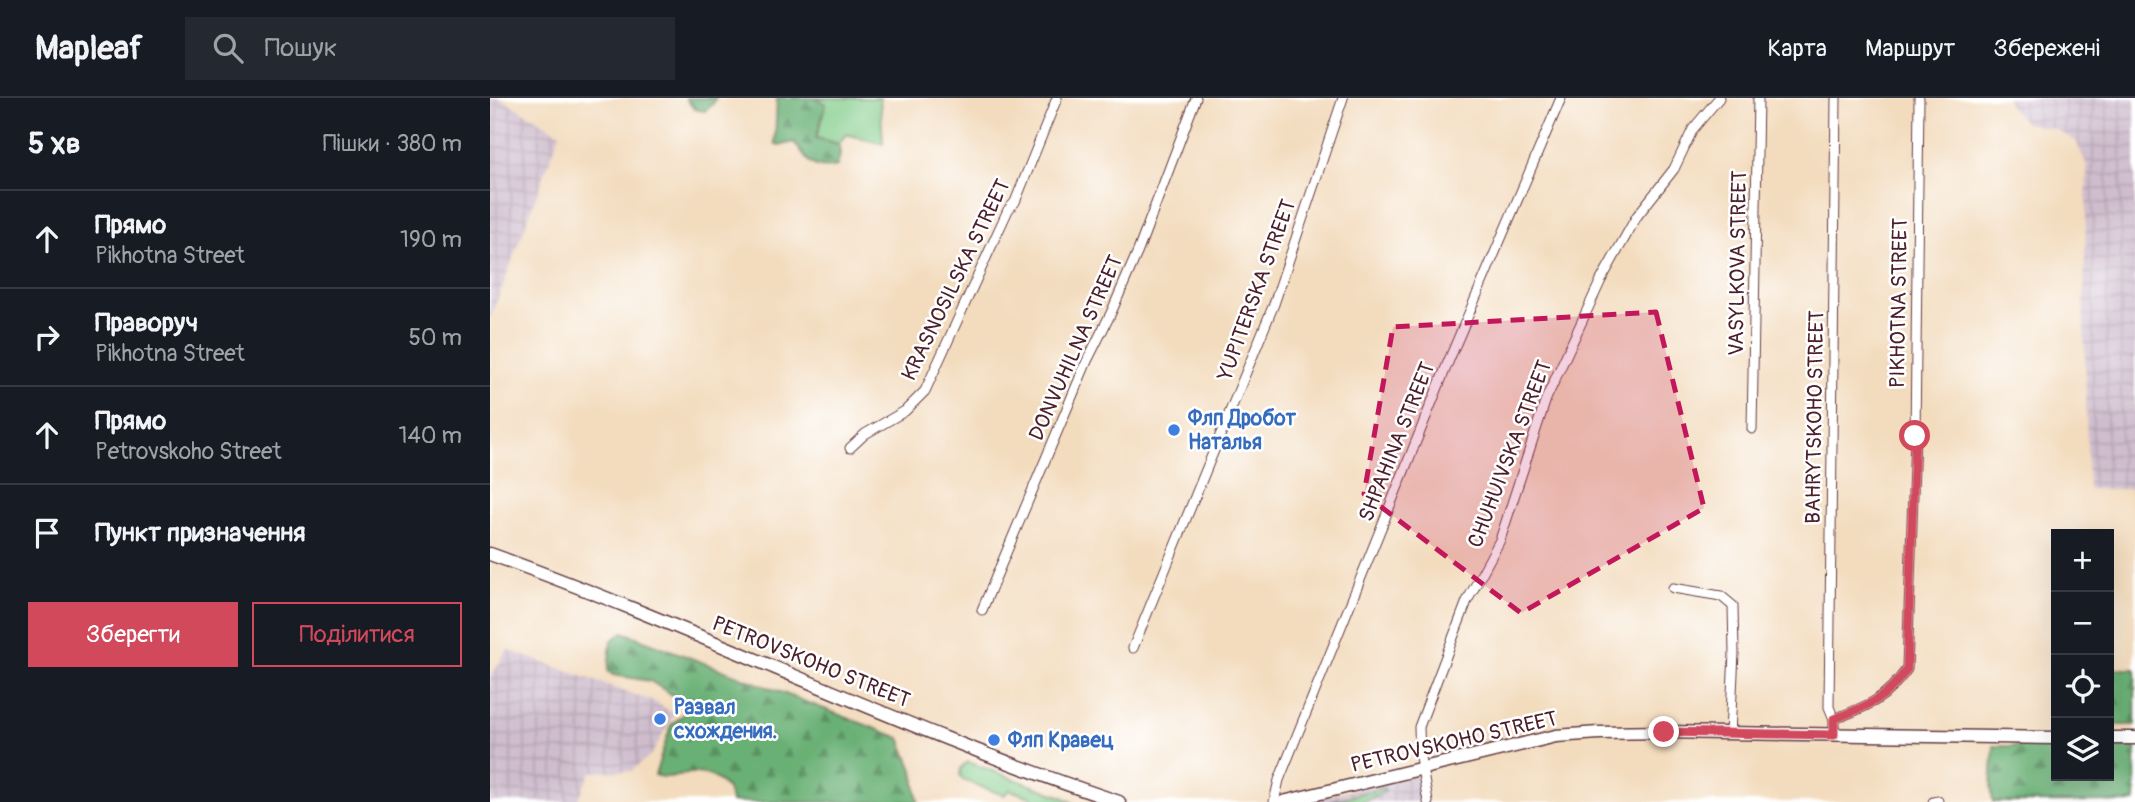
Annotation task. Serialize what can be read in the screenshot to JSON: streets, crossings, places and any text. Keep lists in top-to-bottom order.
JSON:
{
  "streets": {
    "main road": ["PETROVSKOHO STREET"],
    "street": [
      "VASYLKOVA STREET",
      "KRASNOSILSKA STREET",
      "YUPITERSKA STREET",
      "PIKHOTNA STREET",
      "DONVUHILNA STREET",
      "BAHRYTSKOHO STREET",
      "SHPAHINA STREET",
      "CHUHUIVSKA STREET"
    ]
  },
  "crossings": [
    ["PIKHOTNA STREET", "BAHRYTSKOHO STREET"],
    ["BAHRYTSKOHO STREET", "PETROVSKOHO STREET"],
    ["CHUHUIVSKA STREET", "PETROVSKOHO STREET"]
  ],
  "places": ["Флп Дробот Наталья", "Развал схождения.", "Флп Кравец"],
  "page": {
    "header": "Mapleaf",
    "search": "Пошук",
    "nav": ["Карта", "Маршрут", "Збережені"],
    "heading": ["5 хв", "Пішки · 380 m"],
    "list": [
      ["Прямо", "Pikhotna Street", "190 m"],
      ["Праворуч", "Pikhotna Street", "50 m"],
      ["Прямо", "Petrovskoho Street", "140 m"],
      "Пункт призначення"
    ],
    "map_buttons": ["+", "−"],
    "buttons": ["Зберегти", "Поділитися"]
  }
}
